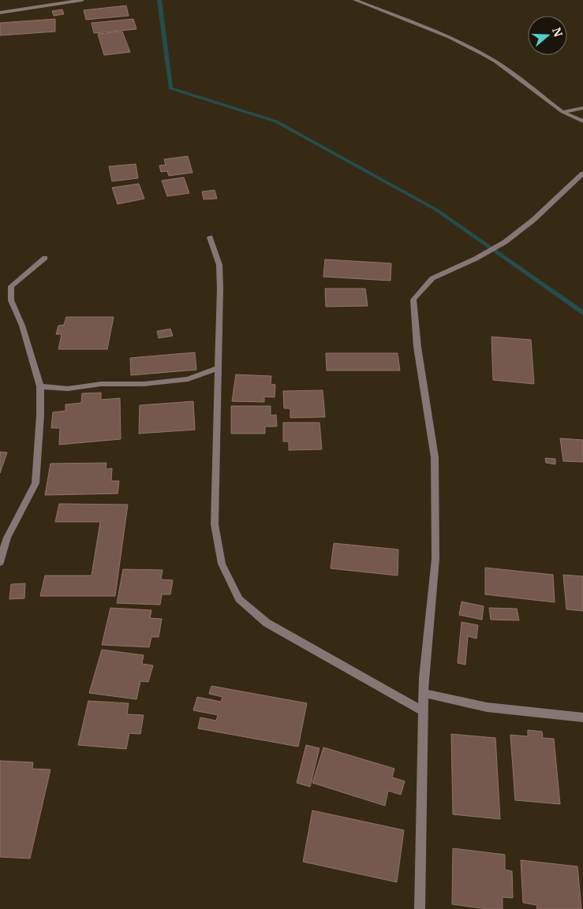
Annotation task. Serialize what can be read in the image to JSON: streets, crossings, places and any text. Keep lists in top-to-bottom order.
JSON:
{
  "north": "right"
}
